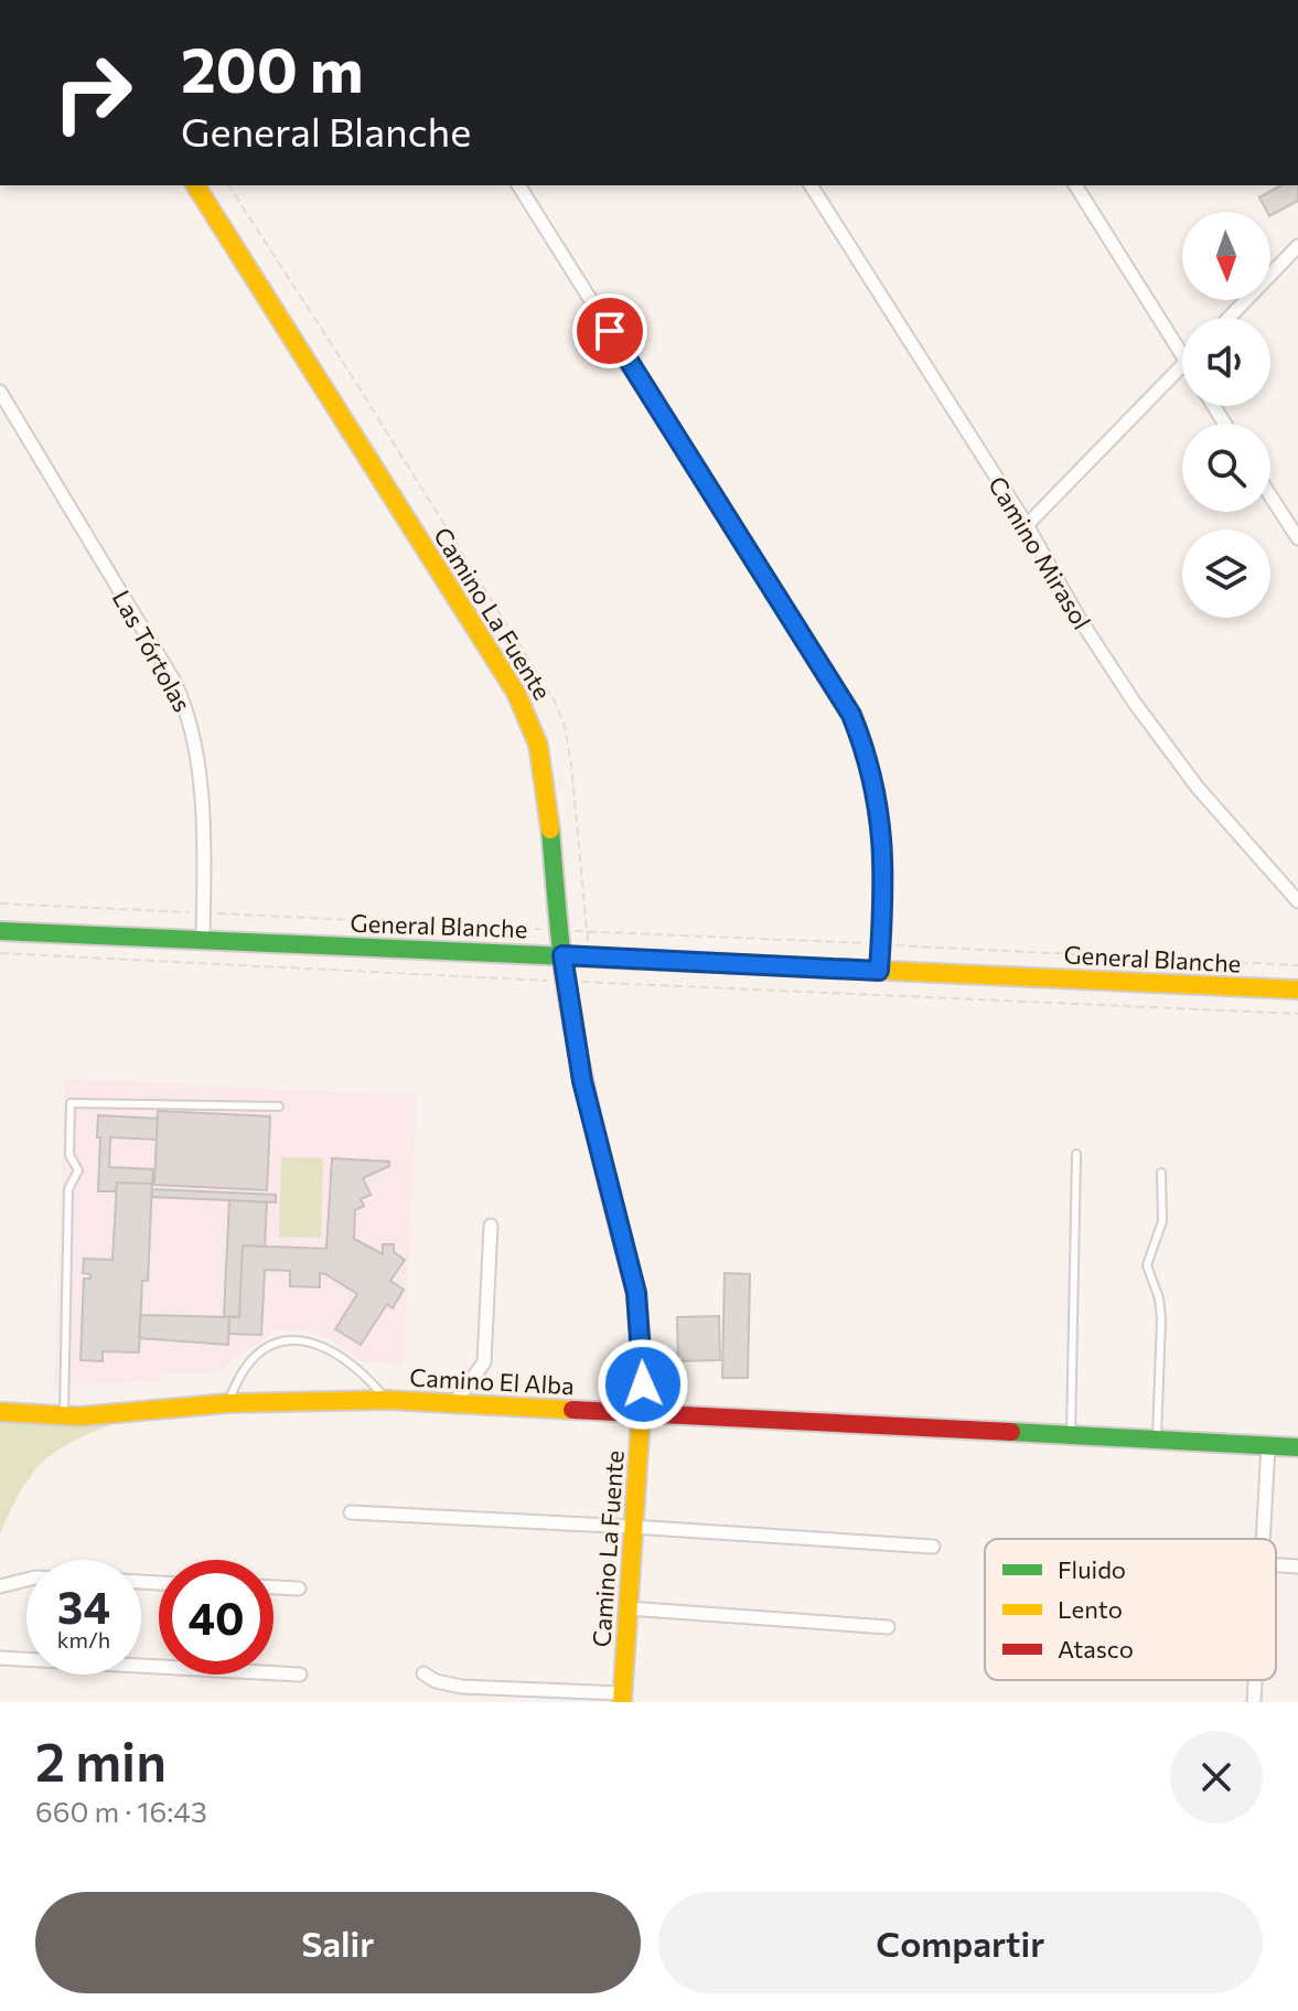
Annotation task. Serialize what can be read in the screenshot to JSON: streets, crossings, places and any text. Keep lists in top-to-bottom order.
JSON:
{
  "streets": {
    "main road": ["Camino La Fuente", "General Blanche", "Camino El Alba"],
    "street": ["Camino Mirasol", "Las Tórtolas"]
  },
  "crossings": [
    ["Camino La Fuente", "General Blanche"],
    ["Camino La Fuente", "Camino El Alba"],
    ["Las Tórtolas", "General Blanche"]
  ],
  "legend": ["Fluido", "Lento", "Atasco"],
  "north": "bottom",
  "page": {
    "turn": ["200 m", "General Blanche"],
    "speed": "34 km/h",
    "limit": "40",
    "heading": ["2 min", "660 m · 16:43"],
    "buttons": ["Salir", "Compartir"]
  }
}
